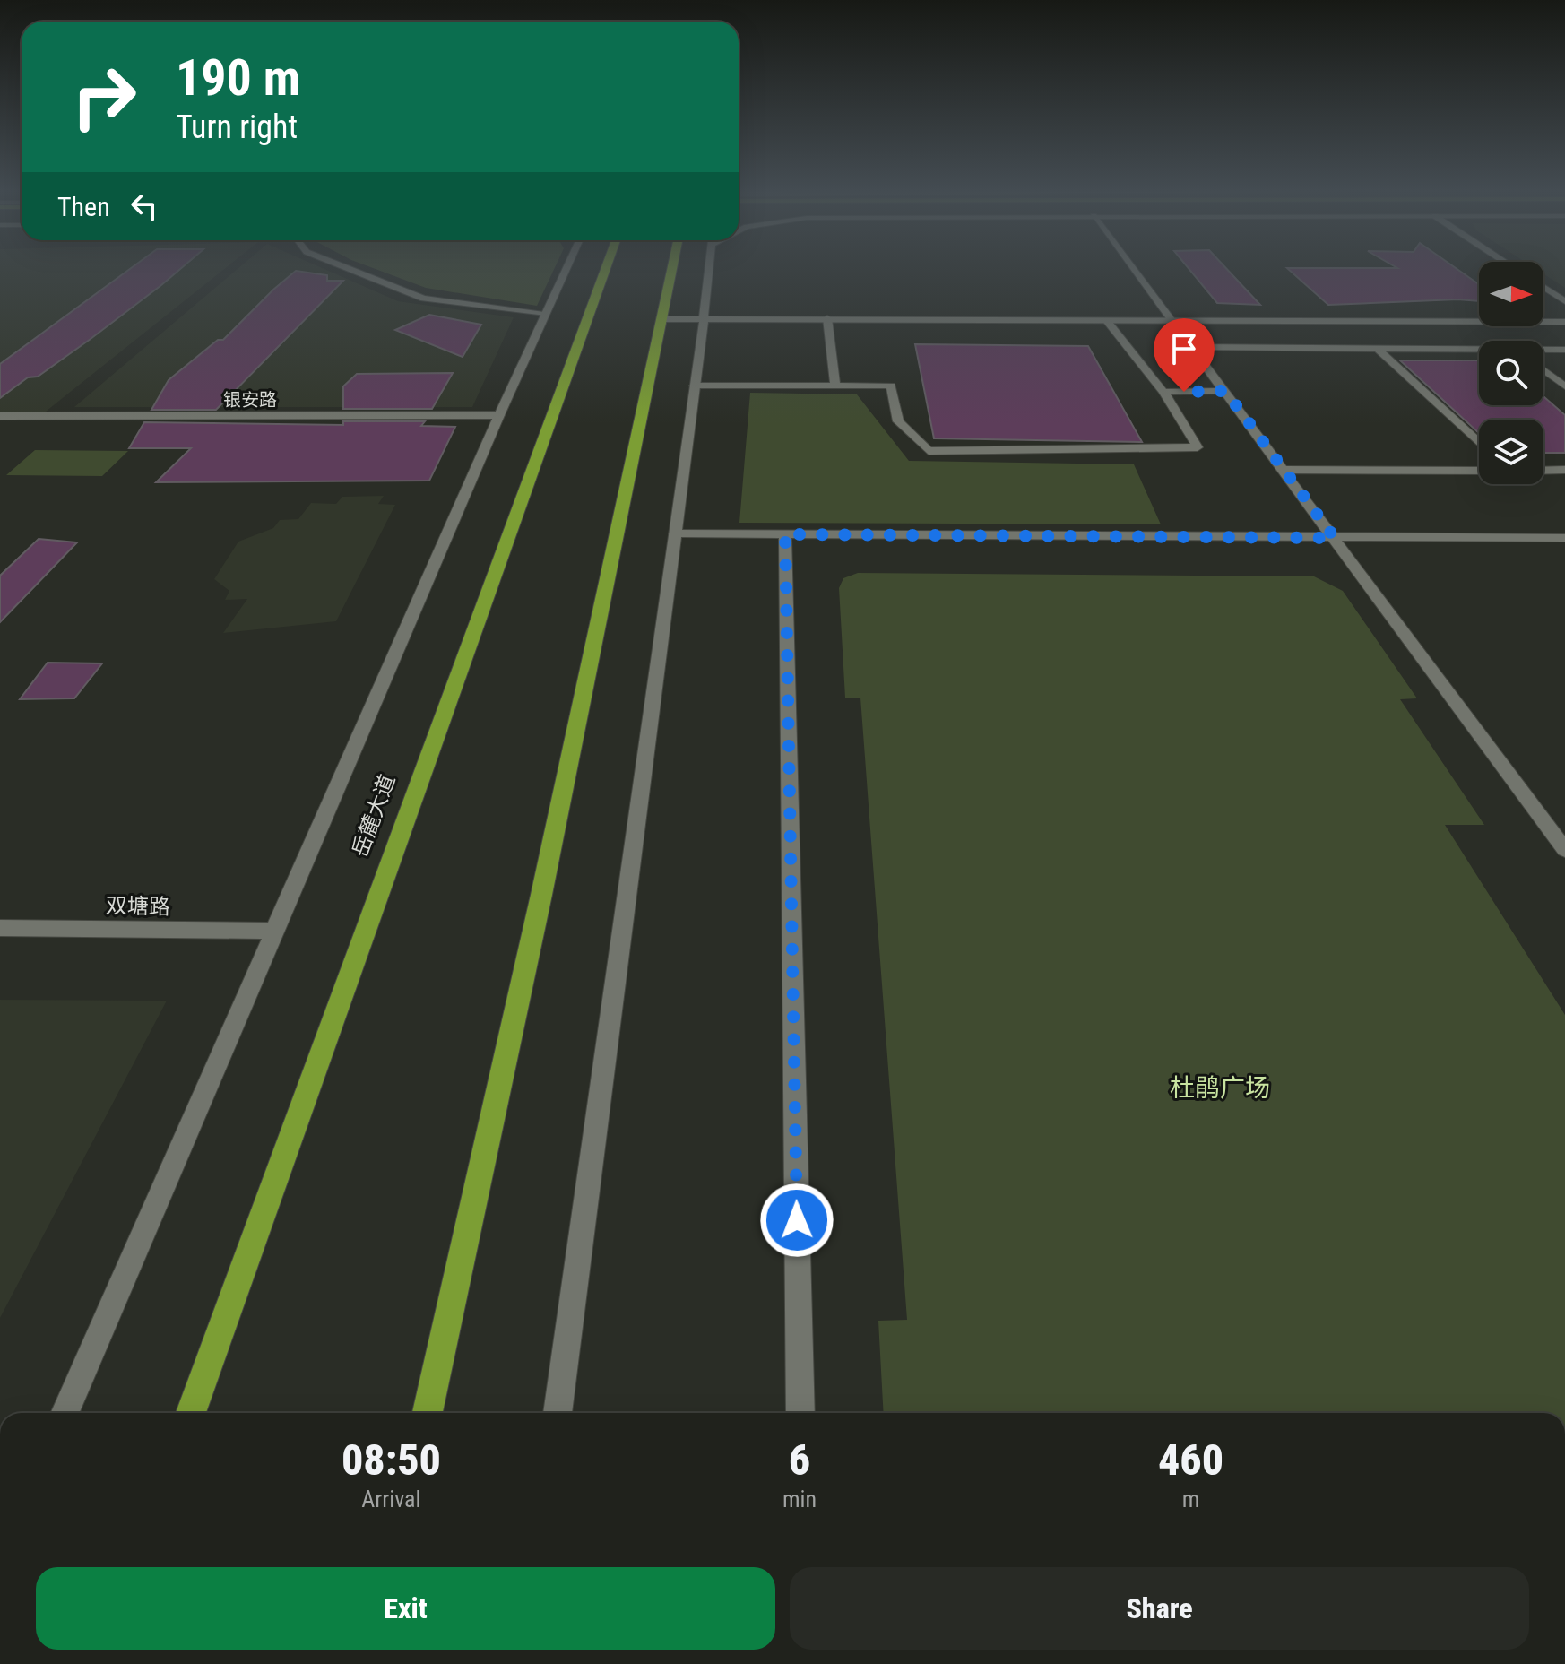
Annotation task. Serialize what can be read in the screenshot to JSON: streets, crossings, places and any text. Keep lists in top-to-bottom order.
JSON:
{
  "streets": {
    "highway": ["岳麓大道"],
    "street": ["银安路", "双塘路"]
  },
  "parks": ["杜鹃广场"],
  "north": "right",
  "page": {
    "turn": ["190 m", "Turn right"],
    "then": "Then",
    "eta": [
      "08:50",
      "Arrival",
      "6",
      "min",
      "460",
      "m"
    ],
    "buttons": ["Exit", "Share"]
  }
}
